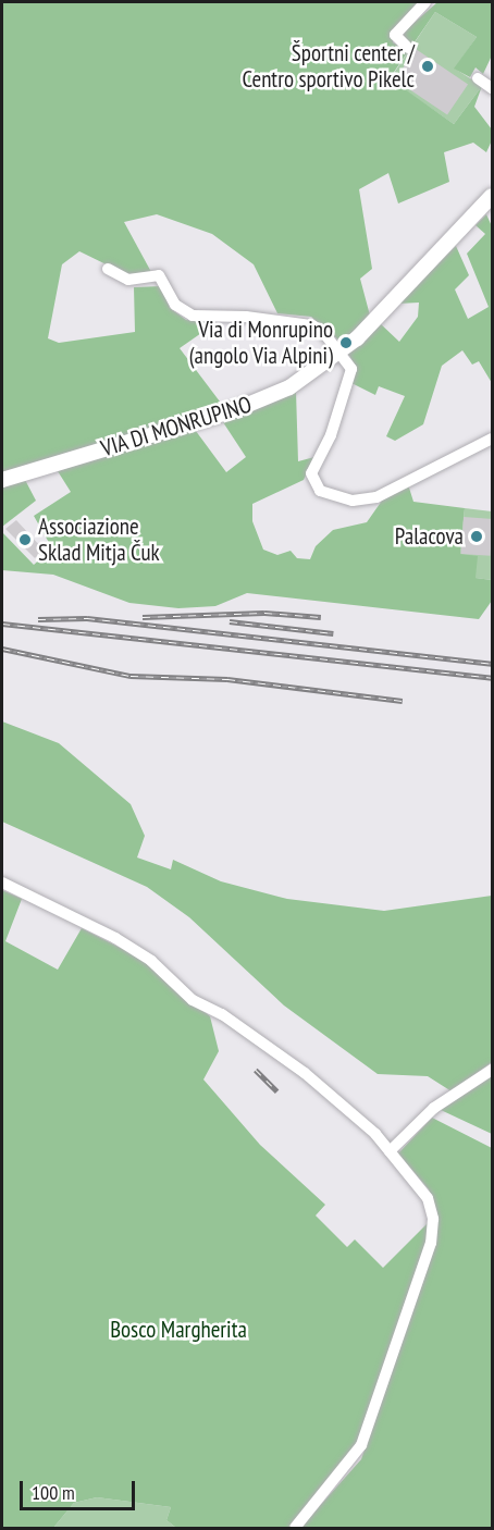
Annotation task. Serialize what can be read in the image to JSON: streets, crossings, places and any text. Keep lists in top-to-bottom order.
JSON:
{
  "streets": {
    "main road": ["VIA DI MONRUPINO"]
  },
  "parks": ["Bosco Margherita"],
  "places": [
    "Športni center / Centro sportivo Pikelc",
    "Via di Monrupino (angolo Via Alpini)",
    "Palacova",
    "Associazione Sklad Mitja Čuk"
  ],
  "scale_bar": "100 m"
}
